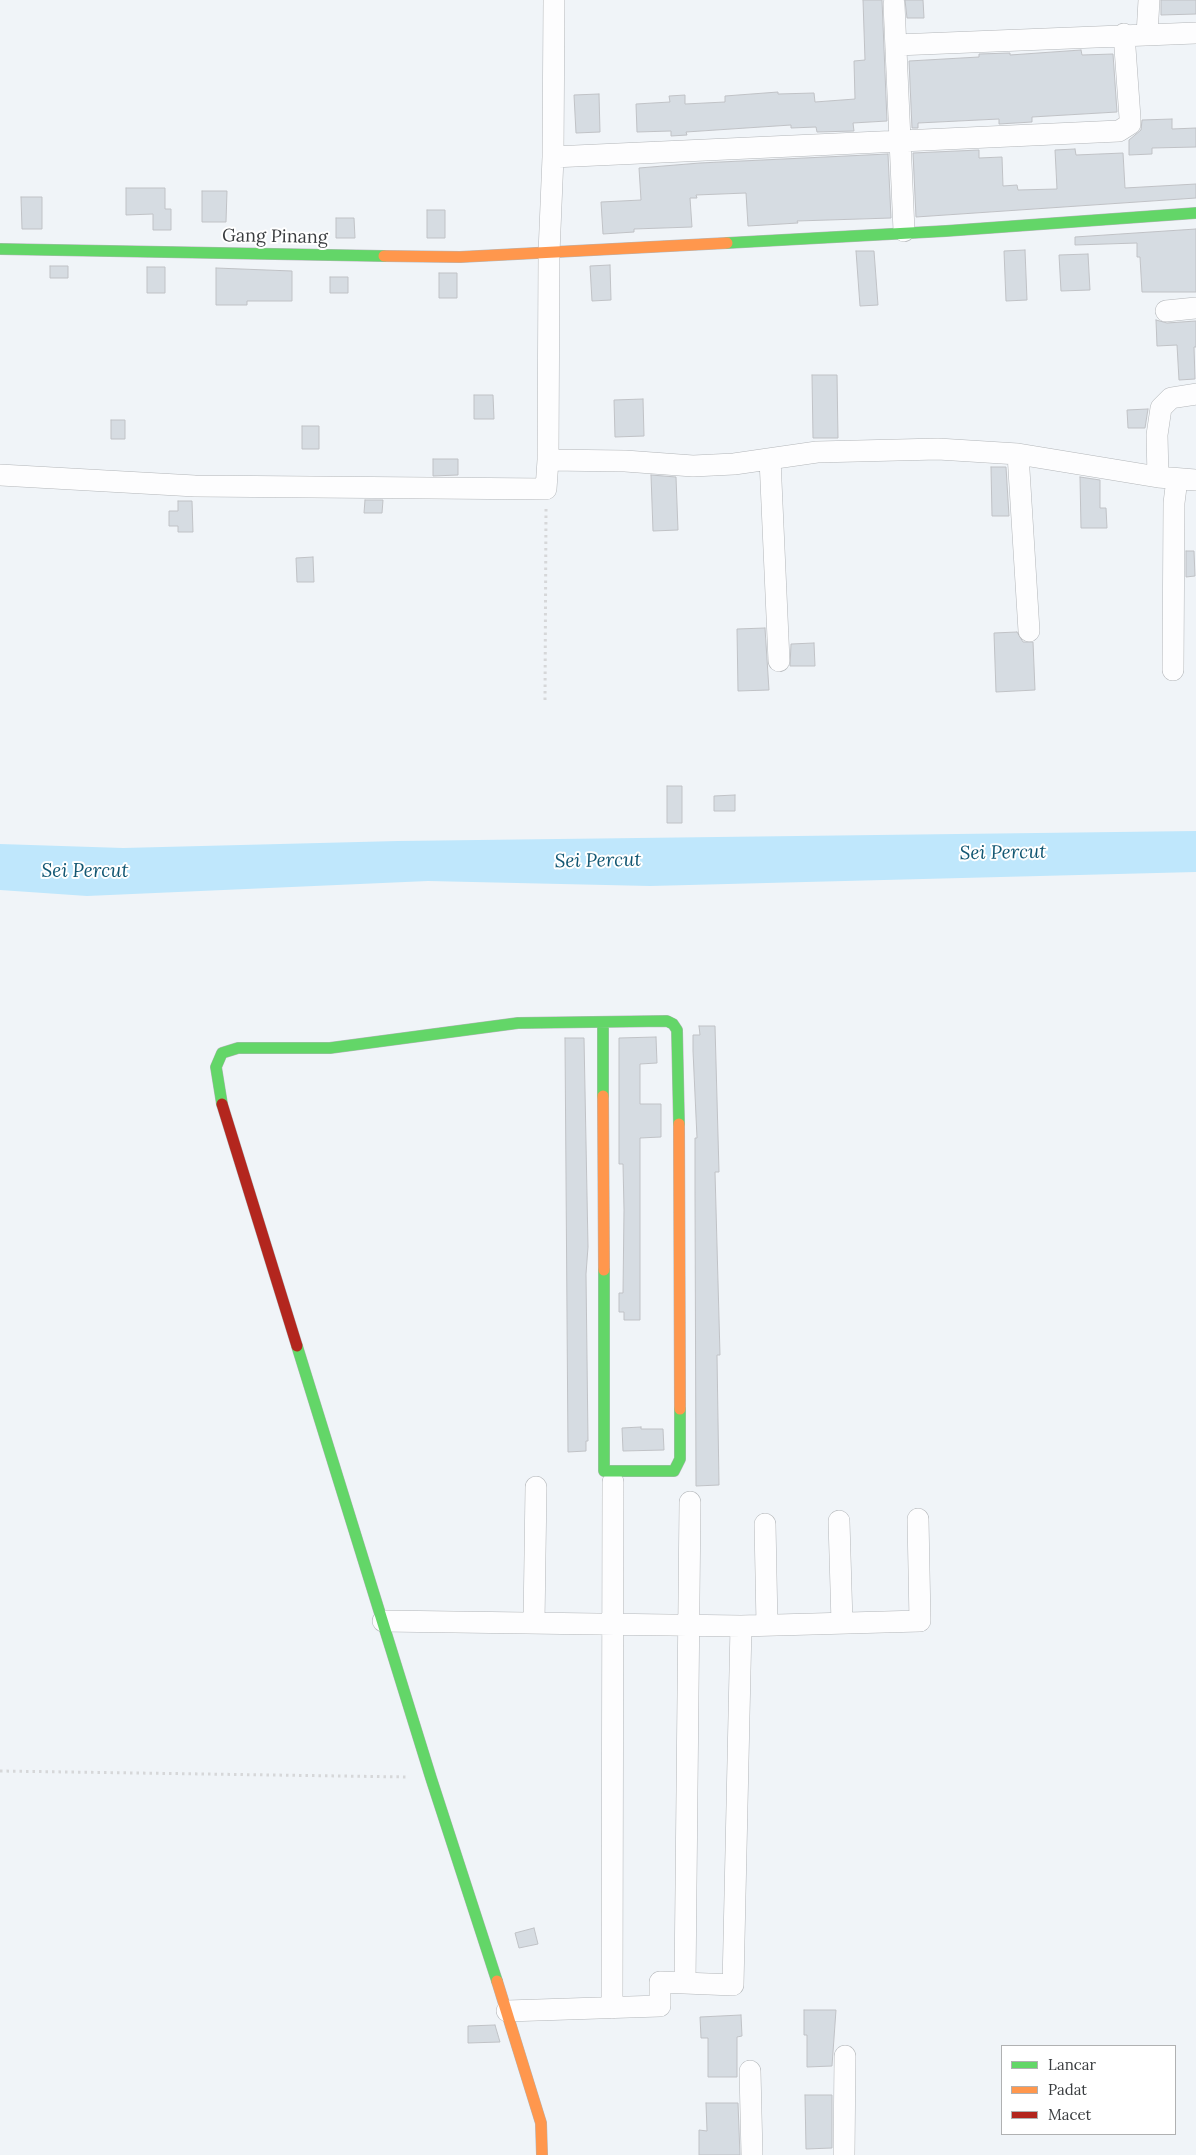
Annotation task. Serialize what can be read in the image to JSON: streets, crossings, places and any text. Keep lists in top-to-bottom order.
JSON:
{
  "streets": {
    "street": ["Gang Pinang"]
  },
  "water": ["Sei Percut"],
  "legend": ["Lancar", "Padat", "Macet"]
}
